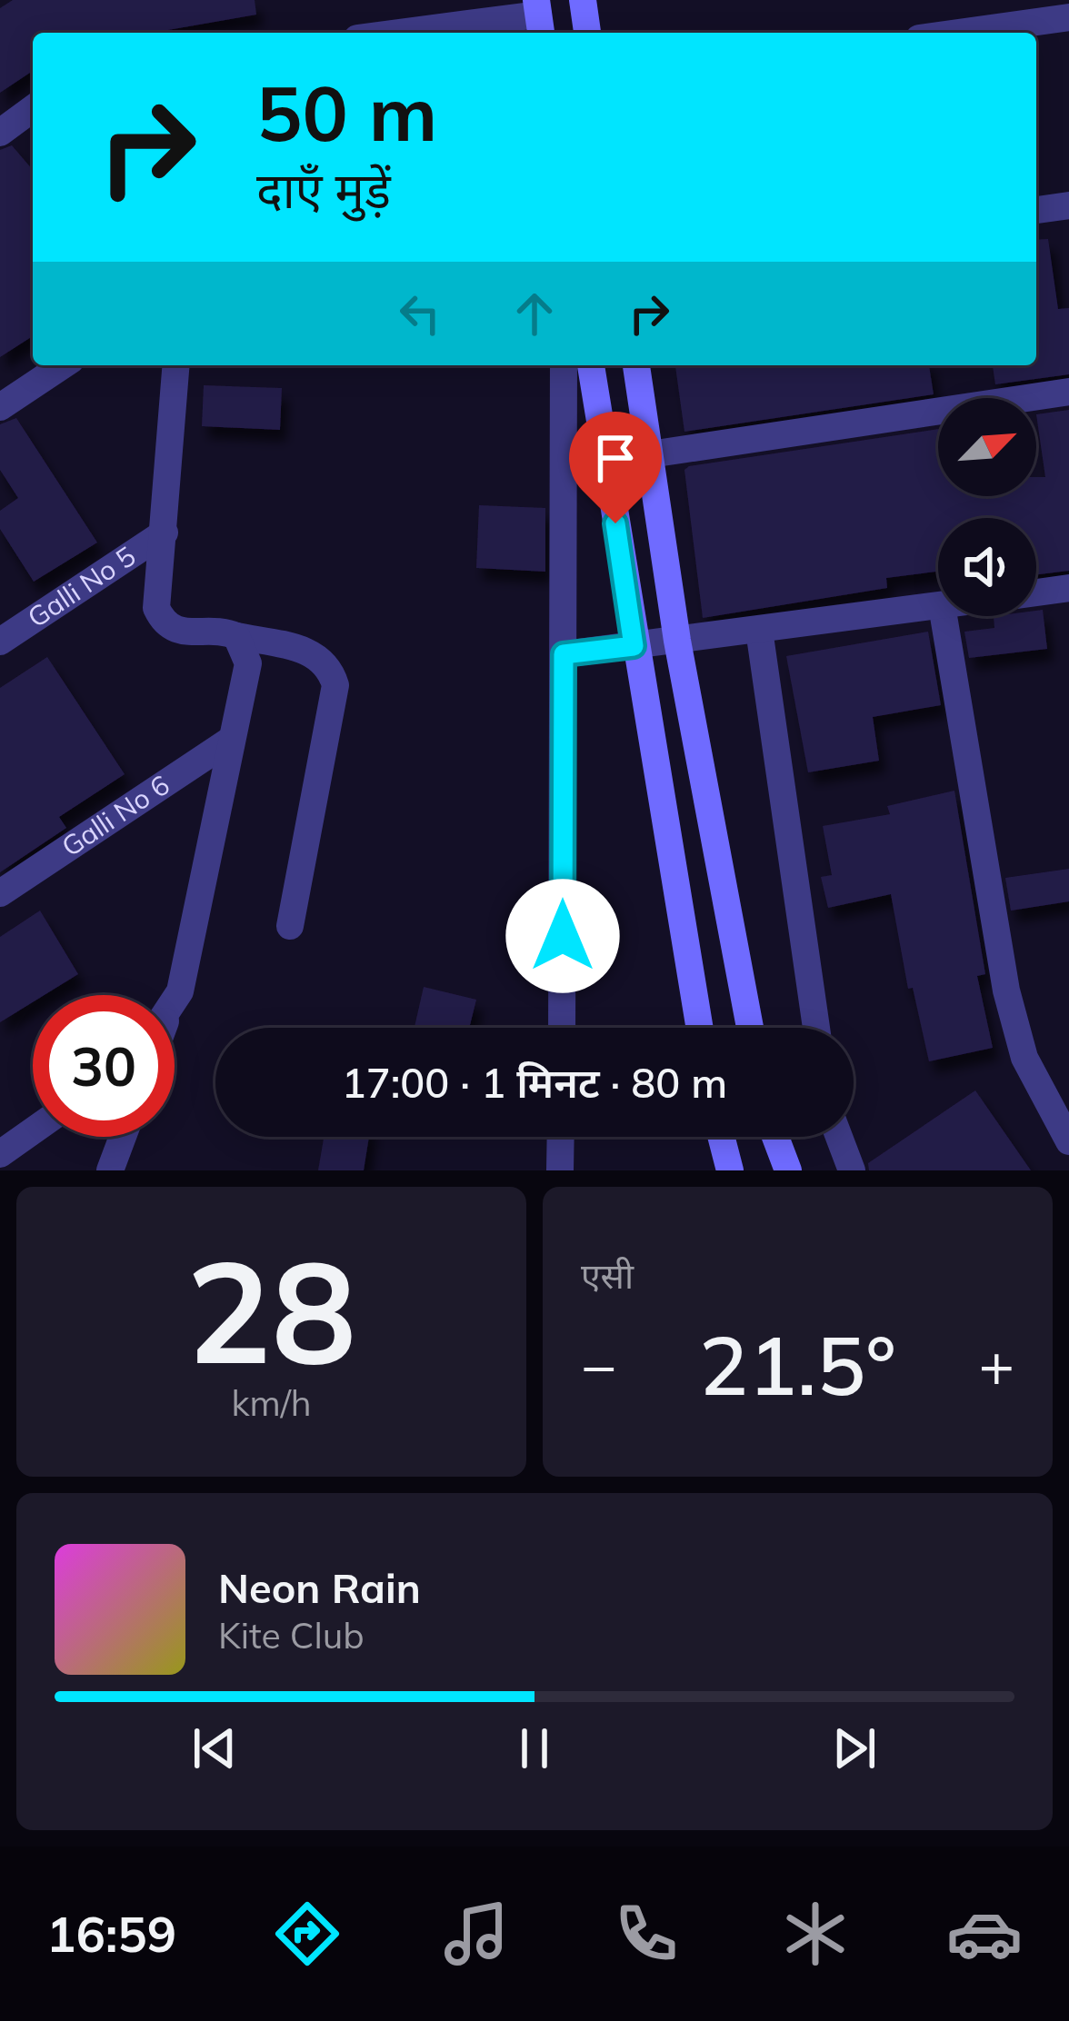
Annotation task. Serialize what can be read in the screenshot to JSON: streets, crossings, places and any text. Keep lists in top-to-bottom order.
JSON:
{
  "streets": {
    "street": ["Galli No 5", "Galli No 6"]
  },
  "north": "top right",
  "page": {
    "turn": ["50 m", "दाएँ मुड़ें"],
    "limit": "30",
    "trip": "17:00 · 1 मिनट · 80 m",
    "tile": [
      ["28", "km/h"],
      "एसी"
    ],
    "heat": ["−", "21.5°", "+"],
    "song": ["Neon Rain", "Kite Club"],
    "tabs": "16:59"
  }
}
